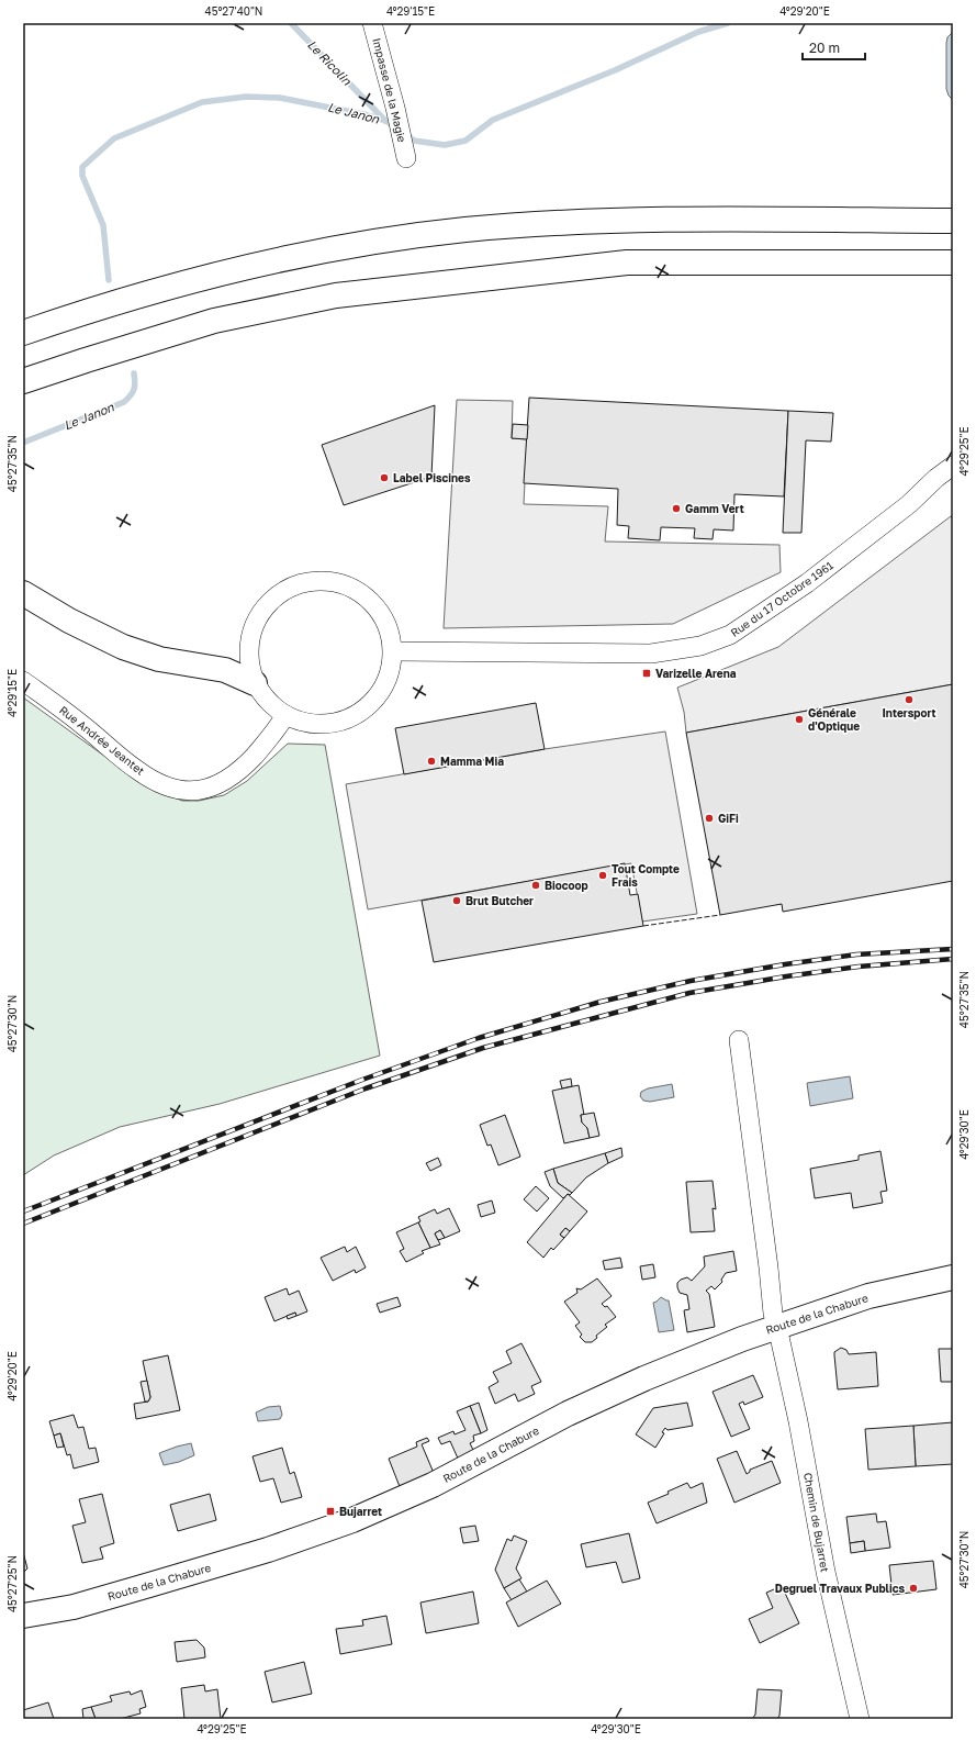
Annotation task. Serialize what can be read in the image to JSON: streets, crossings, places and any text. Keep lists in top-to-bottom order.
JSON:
{
  "streets": {
    "main road": ["Route de la Chabure"],
    "street": [
      "Impasse de la Magie",
      "Rue du 17 Octobre 1961",
      "Rue Andrée Jeantet",
      "Chemin de Bujarret"
    ]
  },
  "crossings": [
    ["Rue du 17 Octobre 1961", "Rue Andrée Jeantet"],
    ["Route de la Chabure", "Chemin de Bujarret"]
  ],
  "water": ["Le Ricolin", "Le Janon"],
  "places": {
    "other": [
      "Label Piscines",
      "Gamm Vert",
      "Intersport",
      "Générale d'Optique",
      "Mamma Mia",
      "GiFi",
      "Tout Compte Frais",
      "Biocoop",
      "Brut Butcher",
      "Degruel Travaux Publics"
    ],
    "transit": ["Varizelle Arena", "Bujarret"]
  },
  "scale_bar": "20 m",
  "coordinates": [
    "45°27'40\"N",
    "4°29'15\"E",
    "4°29'20\"E",
    "4°29'25\"E",
    "45°27'35\"N",
    "45°27'30\"N",
    "4°29'30\"E",
    "45°27'25\"N"
  ]
}
